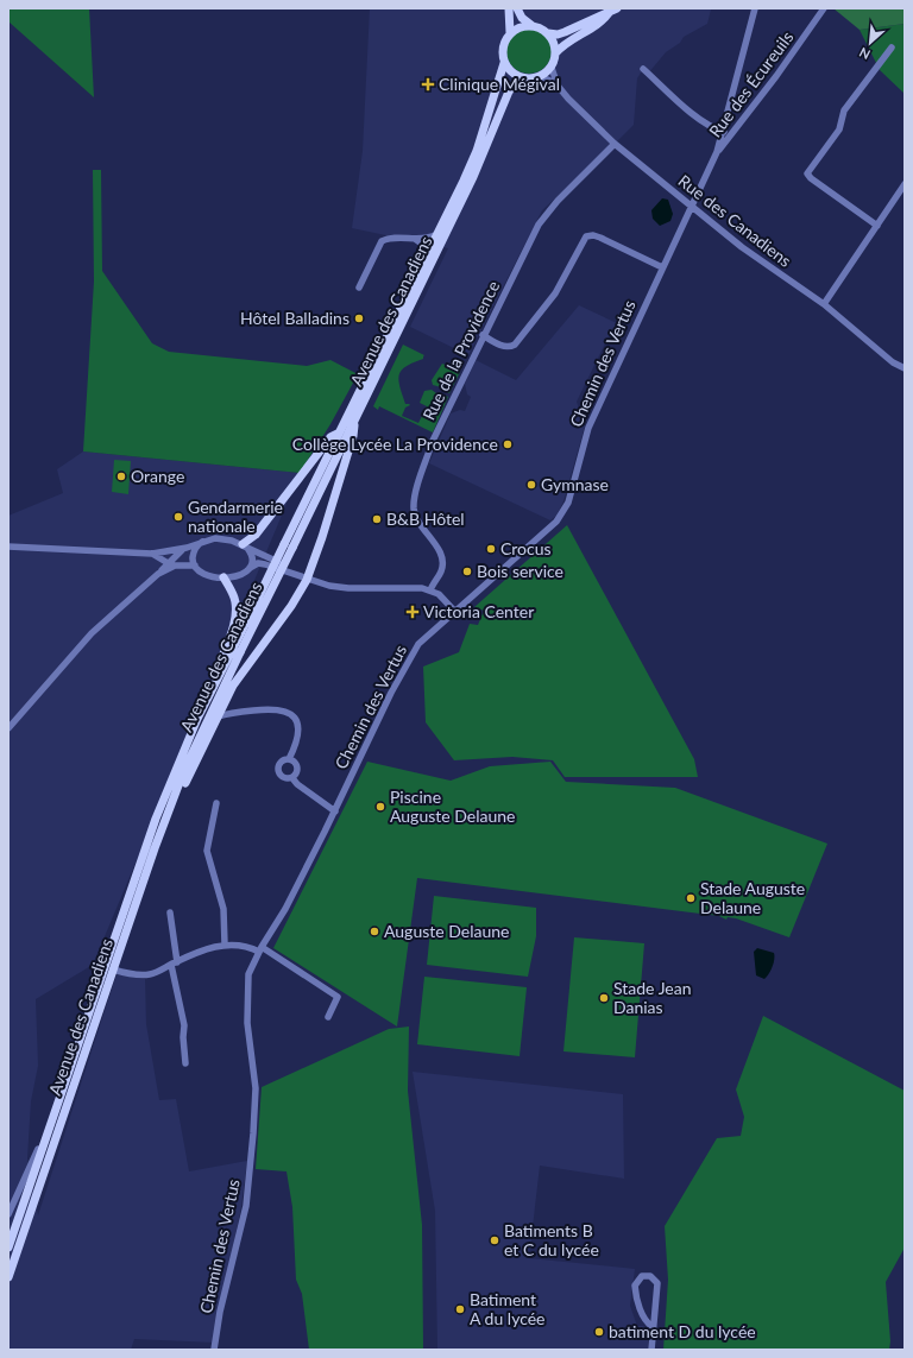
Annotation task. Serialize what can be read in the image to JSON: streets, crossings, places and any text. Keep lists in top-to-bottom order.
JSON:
{
  "streets": {
    "main road": ["Avenue des Canadiens"],
    "street": [
      "Rue des Écureuils",
      "Rue des Canadiens",
      "Rue de la Providence",
      "Chemin des Vertus"
    ]
  },
  "crossings": [
    ["Rue des Écureuils", "Chemin des Vertus"],
    ["Rue des Canadiens", "Avenue des Canadiens"],
    ["Rue des Canadiens", "Rue de la Providence"],
    ["Rue des Canadiens", "Chemin des Vertus"]
  ],
  "places": {
    "health": ["Clinique Mégival", "Victoria Center"],
    "other": [
      "Hôtel Balladins",
      "Collège Lycée La Providence",
      "Orange",
      "Gymnase",
      "Gendarmerie nationale",
      "B&B Hôtel",
      "Crocus",
      "Bois service",
      "Piscine Auguste Delaune",
      "Stade Auguste Delaune",
      "Auguste Delaune",
      "Stade Jean Danias",
      "Batiments B et C du lycée",
      "Batiment A du lycée",
      "batiment D du lycée"
    ]
  },
  "north": "bottom left"
}
